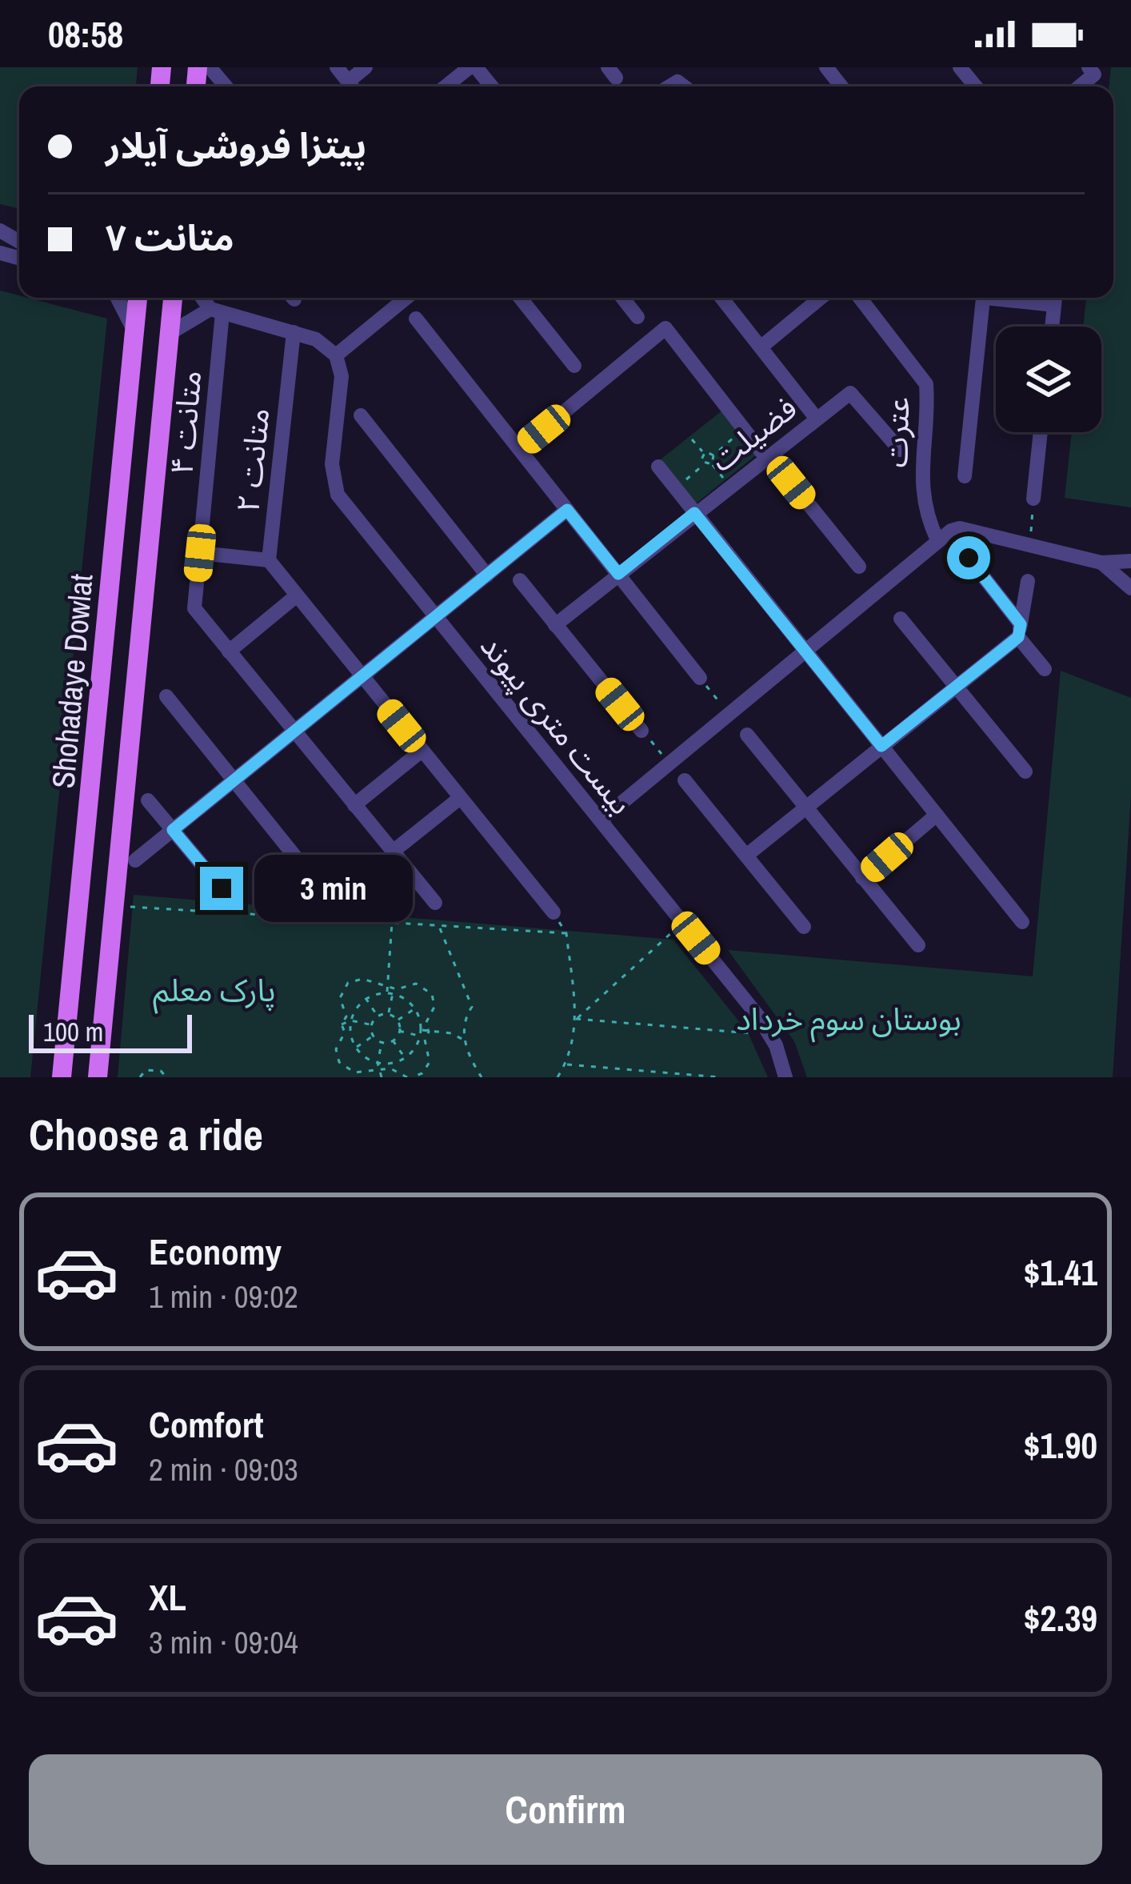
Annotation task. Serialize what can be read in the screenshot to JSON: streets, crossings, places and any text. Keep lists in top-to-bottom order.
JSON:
{
  "streets": {
    "main road": ["Shohadaye Dowlat"],
    "street": [
      "متانت ۴",
      "عترت",
      "فضیلت",
      "متانت ۲",
      "بیست متری پیوند"
    ]
  },
  "parks": ["پارک معلم", "بوستان سوم خرداد"],
  "scale_bar": "100 m",
  "page": {
    "status": "08:58",
    "banner": ["پیتزا فروشی آیلار", "متانت ۷"],
    "bubble": "3 min",
    "scale": "100 m",
    "heading": "Choose a ride",
    "list": [
      {
        "name": "Economy",
        "note": "1 min · 09:02",
        "value": "$1.41"
      },
      {
        "name": "Comfort",
        "note": "2 min · 09:03",
        "value": "$1.90"
      },
      {
        "name": "XL",
        "note": "3 min · 09:04",
        "value": "$2.39"
      }
    ],
    "buttons": "Confirm"
  }
}
